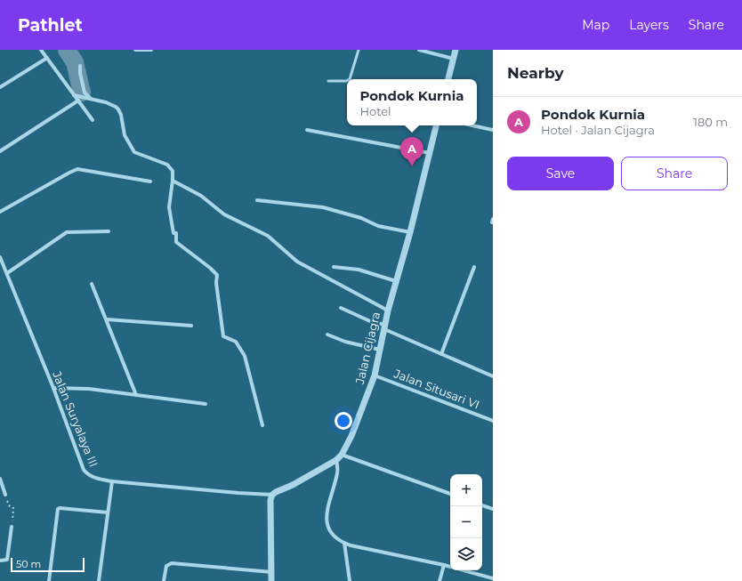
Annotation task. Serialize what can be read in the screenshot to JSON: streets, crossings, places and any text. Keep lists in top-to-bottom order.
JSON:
{
  "streets": {
    "street": ["Jalan Cijagra", "Jalan Situsari VI", "Jalan Suryalaya III"]
  },
  "crossings": [
    ["Jalan Cijagra", "Jalan Situsari VI"]
  ],
  "scale_bar": "50 m",
  "page": {
    "header": "Pathlet",
    "nav": ["Map", "Layers", "Share"],
    "heading": "Nearby",
    "popup": ["Pondok Kurnia", "Hotel"],
    "list": [
      {
        "mark": "A",
        "name": "Pondok Kurnia",
        "note": "Hotel · Jalan Cijagra",
        "value": "180 m"
      }
    ],
    "pins": "A",
    "buttons": ["Save", "Share"],
    "map_buttons": ["+", "−"],
    "scale": "50 m"
  }
}
